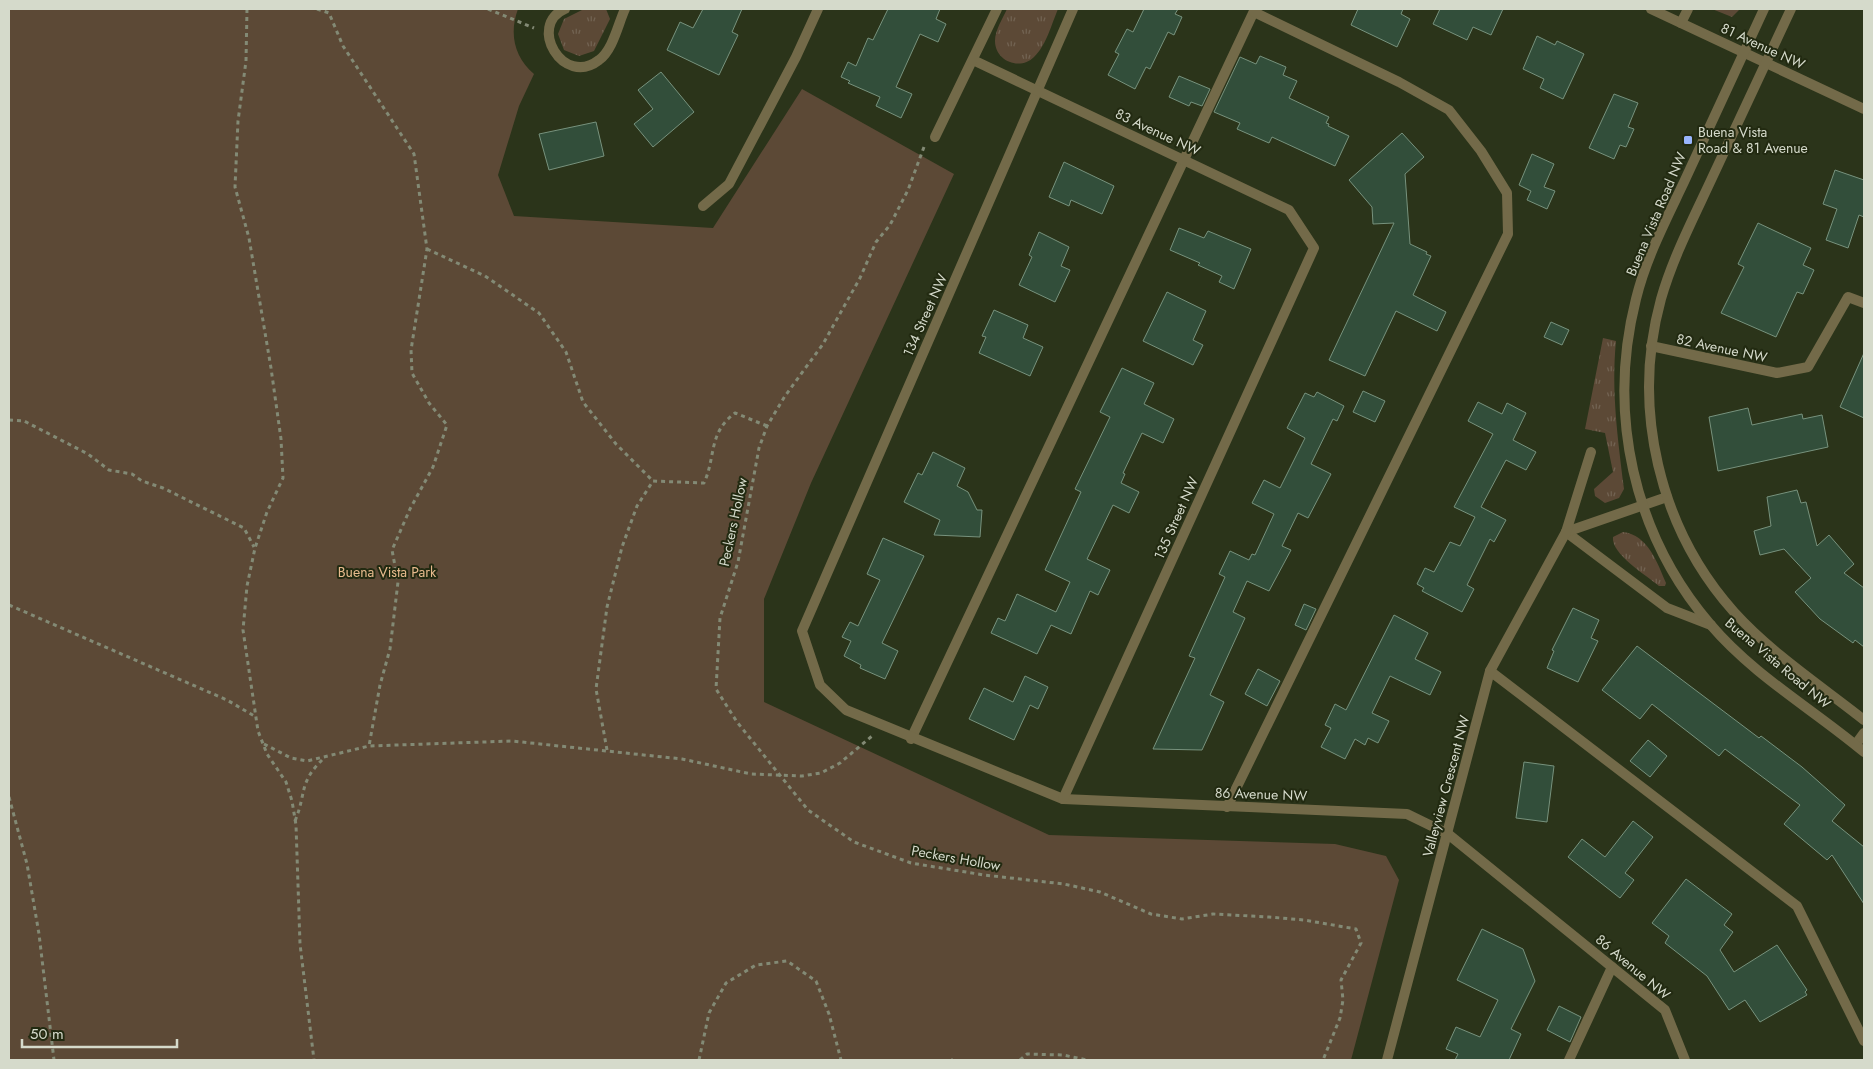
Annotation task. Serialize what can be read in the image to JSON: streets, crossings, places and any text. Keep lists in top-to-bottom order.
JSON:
{
  "streets": {
    "street": [
      "81 Avenue NW",
      "83 Avenue NW",
      "Buena Vista Road NW",
      "134 Street NW",
      "82 Avenue NW",
      "135 Street NW",
      "Valleyview Crescent NW",
      "86 Avenue NW"
    ],
    "path": ["Peckers Hollow"]
  },
  "crossings": [
    ["81 Avenue NW", "Buena Vista Road NW"],
    ["83 Avenue NW", "134 Street NW"],
    ["83 Avenue NW", "135 Street NW"],
    ["Buena Vista Road NW", "82 Avenue NW"],
    ["134 Street NW", "86 Avenue NW"],
    ["135 Street NW", "86 Avenue NW"],
    ["Valleyview Crescent NW", "86 Avenue NW"]
  ],
  "parks": ["Buena Vista Park"],
  "places": {
    "transit": ["Buena Vista Road & 81 Avenue"]
  },
  "scale_bar": "50 m"
}
